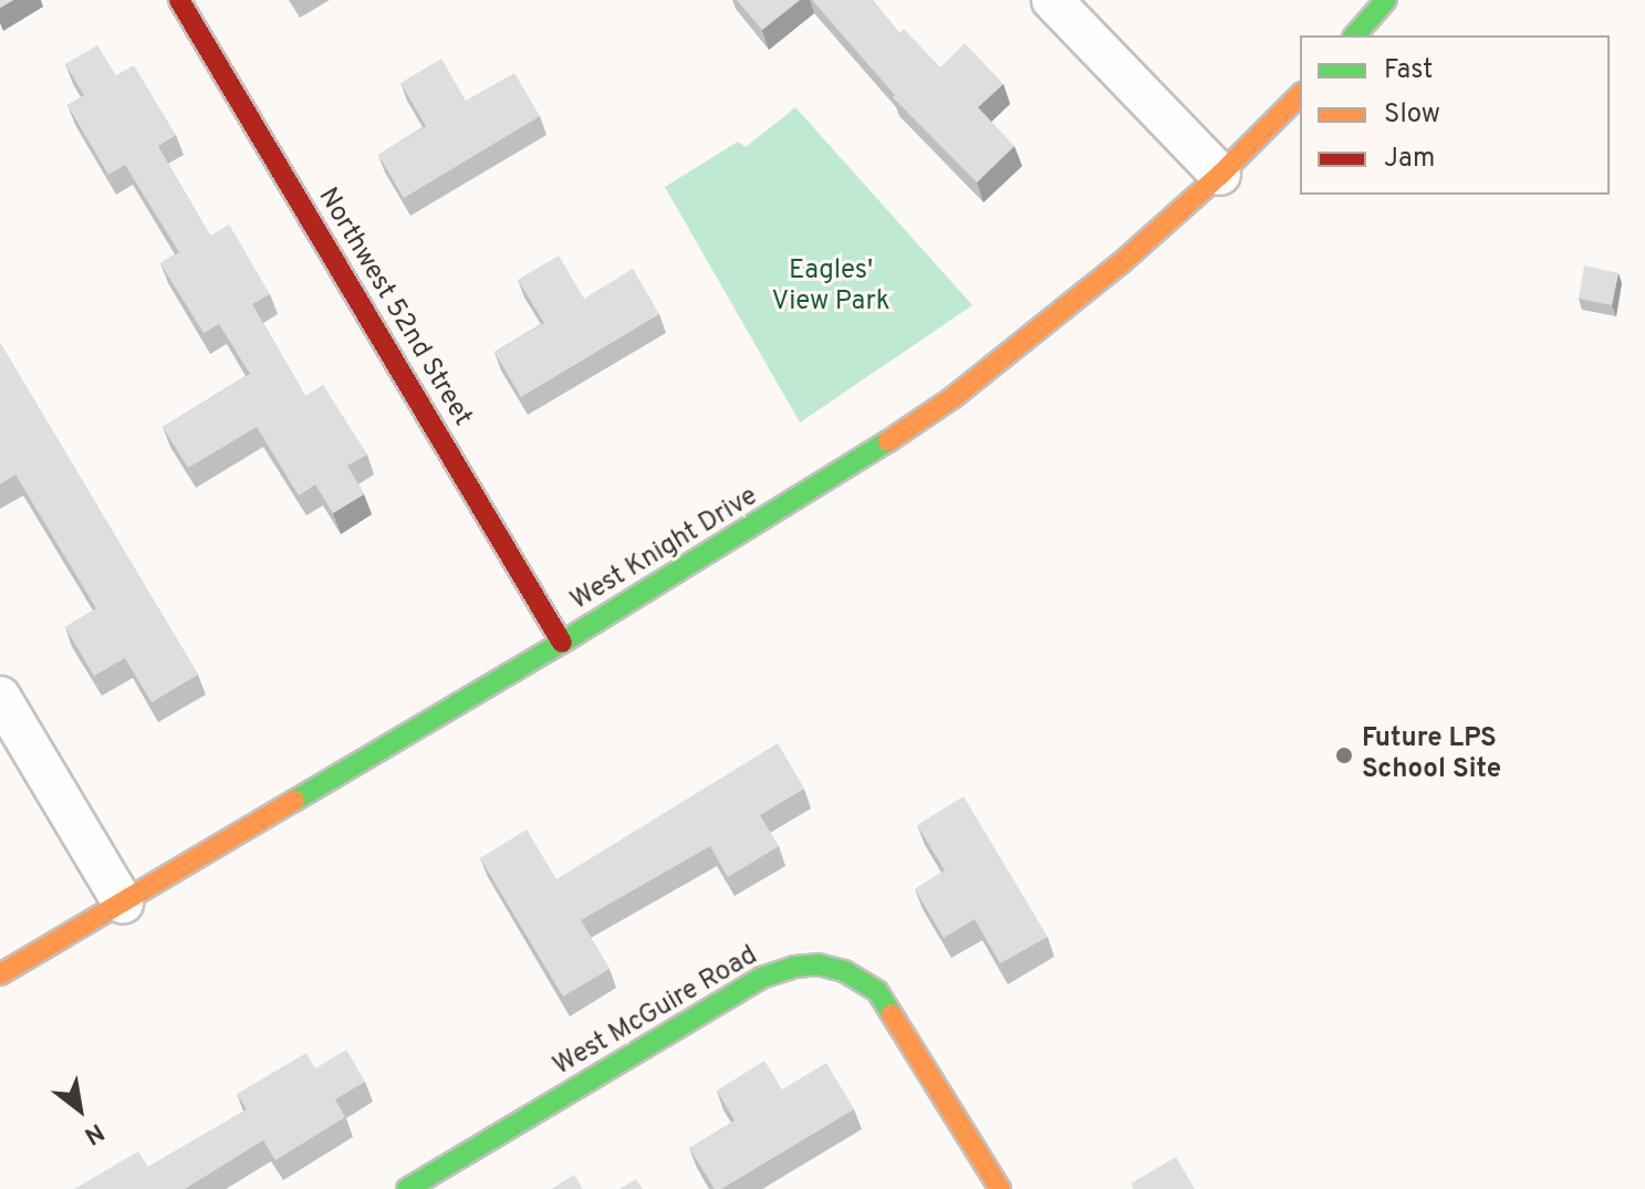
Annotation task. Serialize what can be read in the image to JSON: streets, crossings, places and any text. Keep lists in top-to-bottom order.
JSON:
{
  "streets": {
    "street": ["Northwest 52nd Street", "West Knight Drive", "West McGuire Road"]
  },
  "crossings": [
    ["Northwest 52nd Street", "West Knight Drive"]
  ],
  "parks": ["Eagles' View Park"],
  "places": ["Future LPS School Site"],
  "legend": ["Fast", "Slow", "Jam"],
  "north": "bottom right"
}
